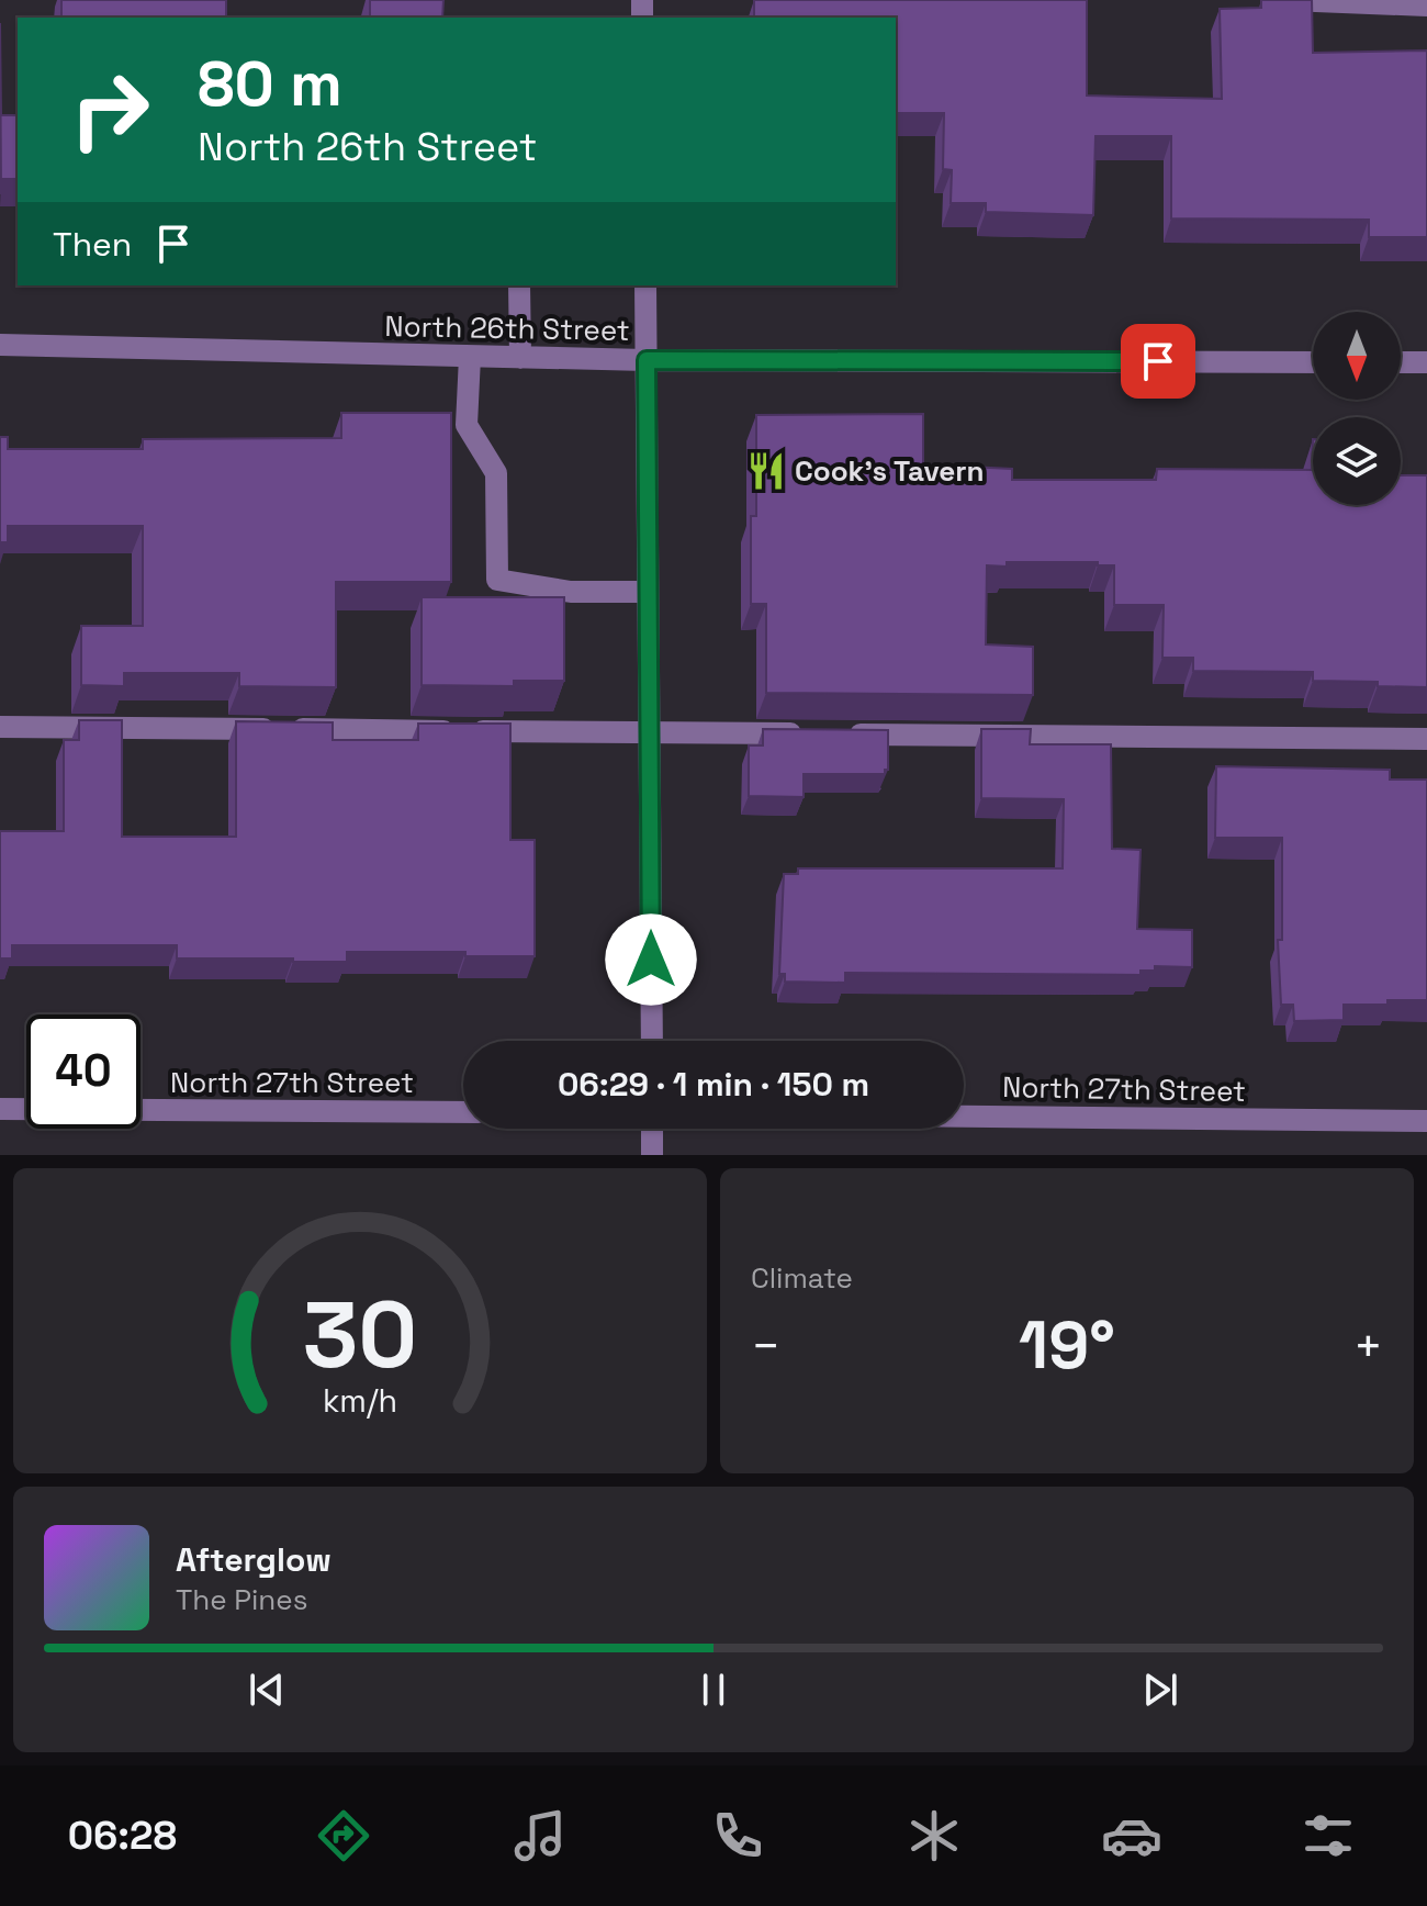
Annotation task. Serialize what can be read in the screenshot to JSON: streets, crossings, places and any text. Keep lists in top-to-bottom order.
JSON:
{
  "streets": {
    "street": ["North 26th Street", "North 27th Street"]
  },
  "places": {
    "restaurant": ["Cook's Tavern"]
  },
  "north": "bottom",
  "page": {
    "turn": ["80 m", "North 26th Street"],
    "then": "Then",
    "limit": "40",
    "trip": "06:29 · 1 min · 150 m",
    "tile": "Climate",
    "heat": ["−", "19°", "+"],
    "song": ["Afterglow", "The Pines"],
    "tabs": "06:28",
    "gauge": ["30", "km/h"]
  }
}
